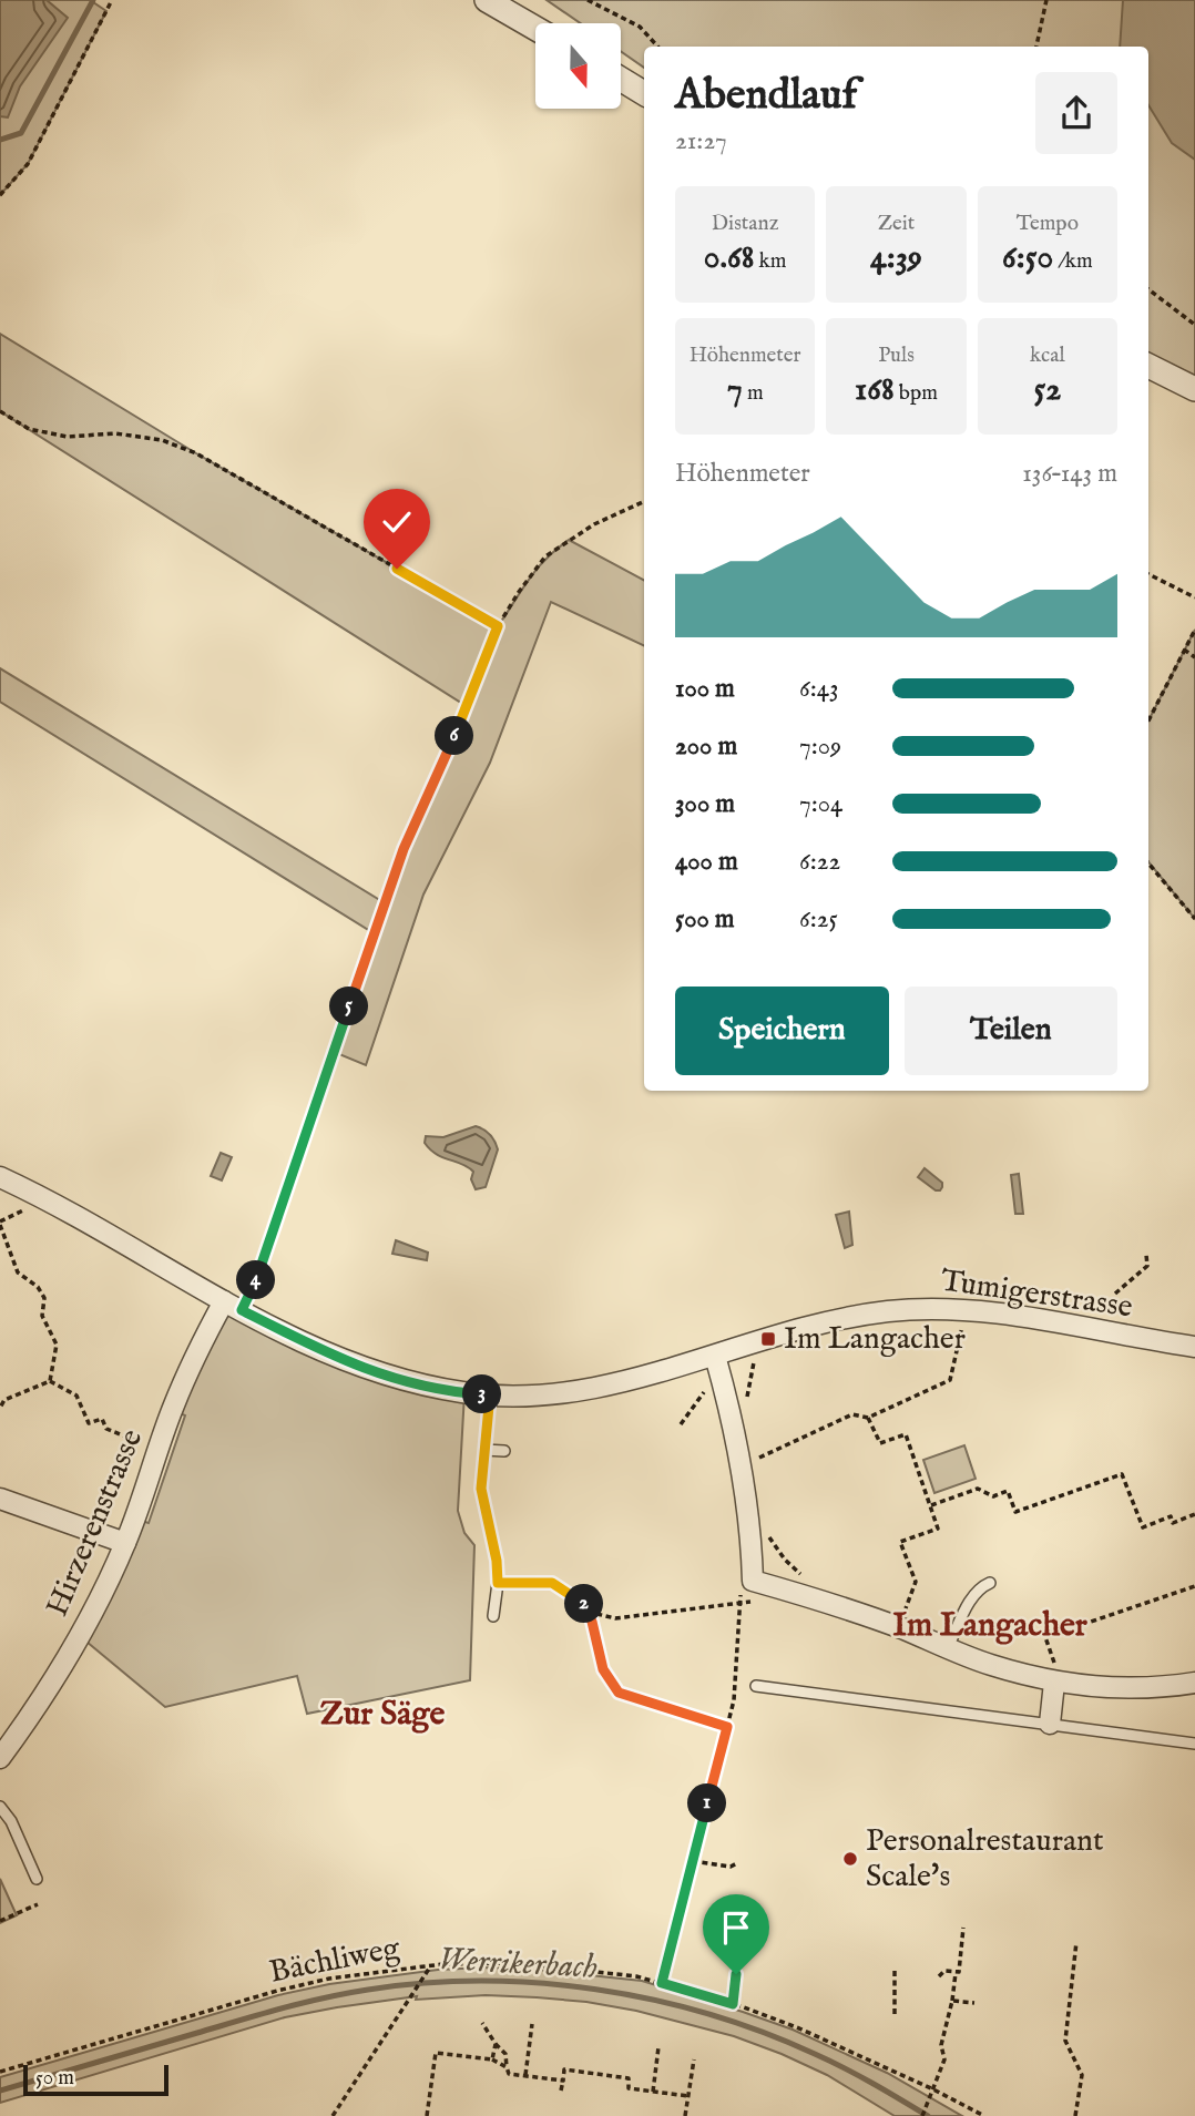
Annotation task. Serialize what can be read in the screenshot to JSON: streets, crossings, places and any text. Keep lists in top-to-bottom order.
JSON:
{
  "streets": {
    "street": ["Tumigerstrasse", "Hirzerenstrasse"],
    "path": ["Bächliweg"]
  },
  "crossings": [
    ["Tumigerstrasse", "Hirzerenstrasse"]
  ],
  "districts": ["Im Langacher", "Zur Säge"],
  "water": ["Werrikerbach"],
  "places": {
    "transit": ["Im Langacher"],
    "other": ["Personalrestaurant Scale's"]
  },
  "scale_bar": "50 m",
  "north": "bottom",
  "page": {
    "heading": ["Abendlauf", "21:27"],
    "stats": [
      ["Distanz", "0.68 km"],
      ["Zeit", "4:39"],
      ["Tempo", "6:50 /km"],
      ["Höhenmeter", "7 m"],
      ["Puls", "168 bpm"],
      ["kcal", "52"]
    ],
    "chart": ["Höhenmeter", "136–143 m"],
    "list": [
      {
        "name": "100 m",
        "note": "6:43"
      },
      {
        "name": "200 m",
        "note": "7:09"
      },
      {
        "name": "300 m",
        "note": "7:04"
      },
      {
        "name": "400 m",
        "note": "6:22"
      },
      {
        "name": "500 m",
        "note": "6:25"
      }
    ],
    "pins": [
      "6",
      "5",
      "4",
      "3",
      "2",
      "1"
    ],
    "buttons": ["Speichern", "Teilen"],
    "scale": "50 m"
  }
}
